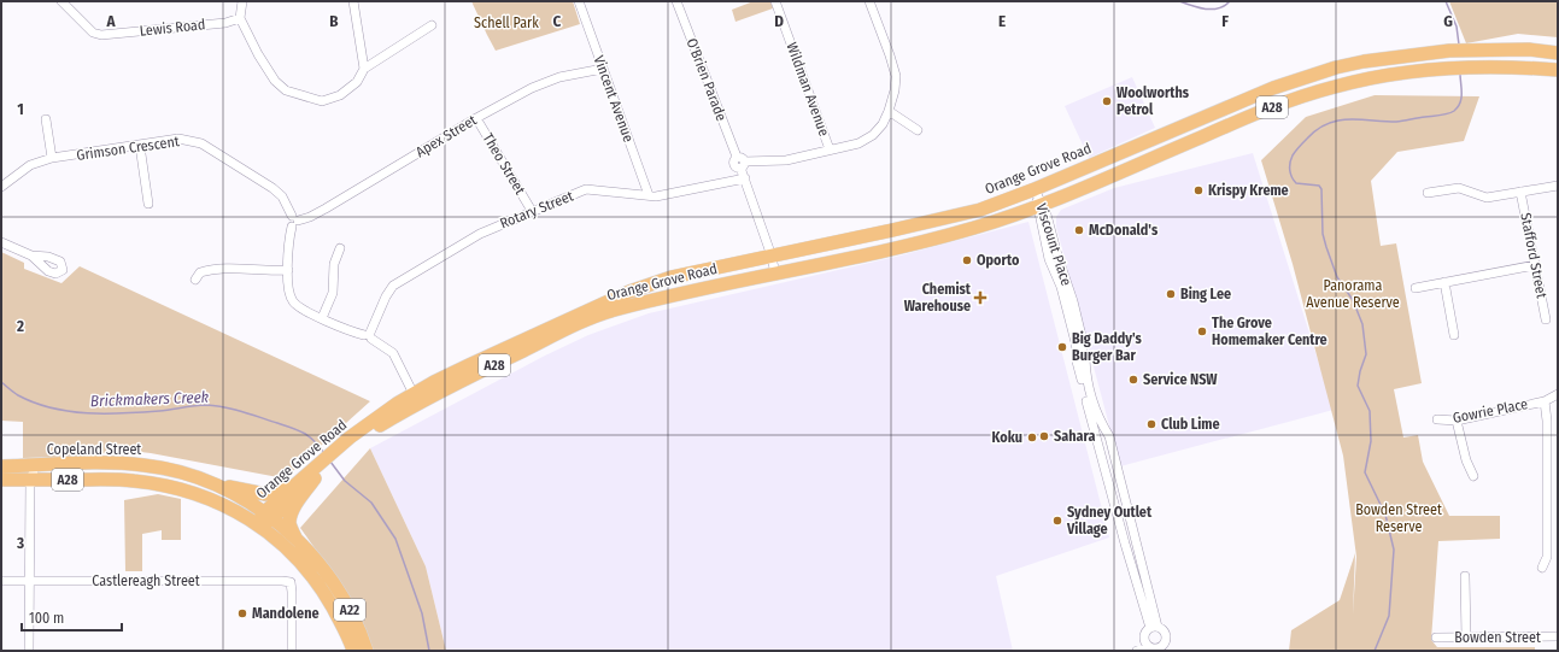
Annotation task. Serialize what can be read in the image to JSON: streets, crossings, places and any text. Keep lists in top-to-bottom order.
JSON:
{
  "streets": {
    "highway": [
      "A28",
      "Orange Grove Road",
      "Copeland Street",
      "A22"
    ],
    "street": [
      "Lewis Road",
      "O'Brien Parade",
      "Wildman Avenue",
      "Vincent Avenue",
      "Apex Street",
      "Grimson Crescent",
      "Theo Street",
      "Rotary Street",
      "Viscount Place",
      "Stafford Street",
      "Gowrie Place",
      "Castlereagh Street",
      "Bowden Street"
    ]
  },
  "crossings": [
    ["O'Brien Parade", "Orange Grove Road"],
    ["O'Brien Parade", "Rotary Street"],
    ["Vincent Avenue", "Apex Street"],
    ["Vincent Avenue", "Rotary Street"],
    ["A28", "Orange Grove Road"],
    ["A28", "Copeland Street"],
    ["Apex Street", "Grimson Crescent"],
    ["Apex Street", "Theo Street"],
    ["Theo Street", "Rotary Street"],
    ["Orange Grove Road", "Viscount Place"],
    ["Orange Grove Road", "Copeland Street"],
    ["Orange Grove Road", "A22"],
    ["Copeland Street", "A22"]
  ],
  "water": ["Brickmakers Creek"],
  "parks": ["Schell Park", "Panorama Avenue Reserve", "Bowden Street Reserve"],
  "places": {
    "other": [
      "Woolworths Petrol",
      "Krispy Kreme",
      "McDonald's",
      "Oporto",
      "Bing Lee",
      "The Grove Homemaker Centre",
      "Big Daddy's Burger Bar",
      "Service NSW",
      "Club Lime",
      "Sahara",
      "Koku",
      "Sydney Outlet Village",
      "Mandolene"
    ],
    "health": ["Chemist Warehouse"]
  },
  "scale_bar": "100 m",
  "grid": {
    "columns": [
      "A",
      "B",
      "C",
      "D",
      "E",
      "F",
      "G"
    ],
    "rows": ["1", "2", "3"]
  }
}
